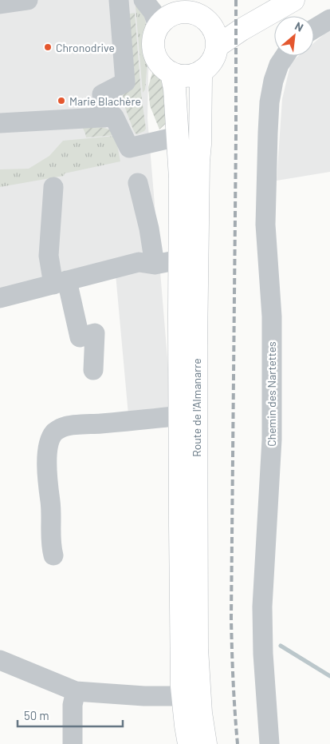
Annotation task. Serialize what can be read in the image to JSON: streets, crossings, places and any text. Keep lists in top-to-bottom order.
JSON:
{
  "streets": {
    "main road": ["Route de l'Almanarre"],
    "street": ["Chemin des Nartettes"]
  },
  "places": ["Chronodrive", "Marie Blachère"],
  "scale_bar": "50 m",
  "north": "top right"
}
